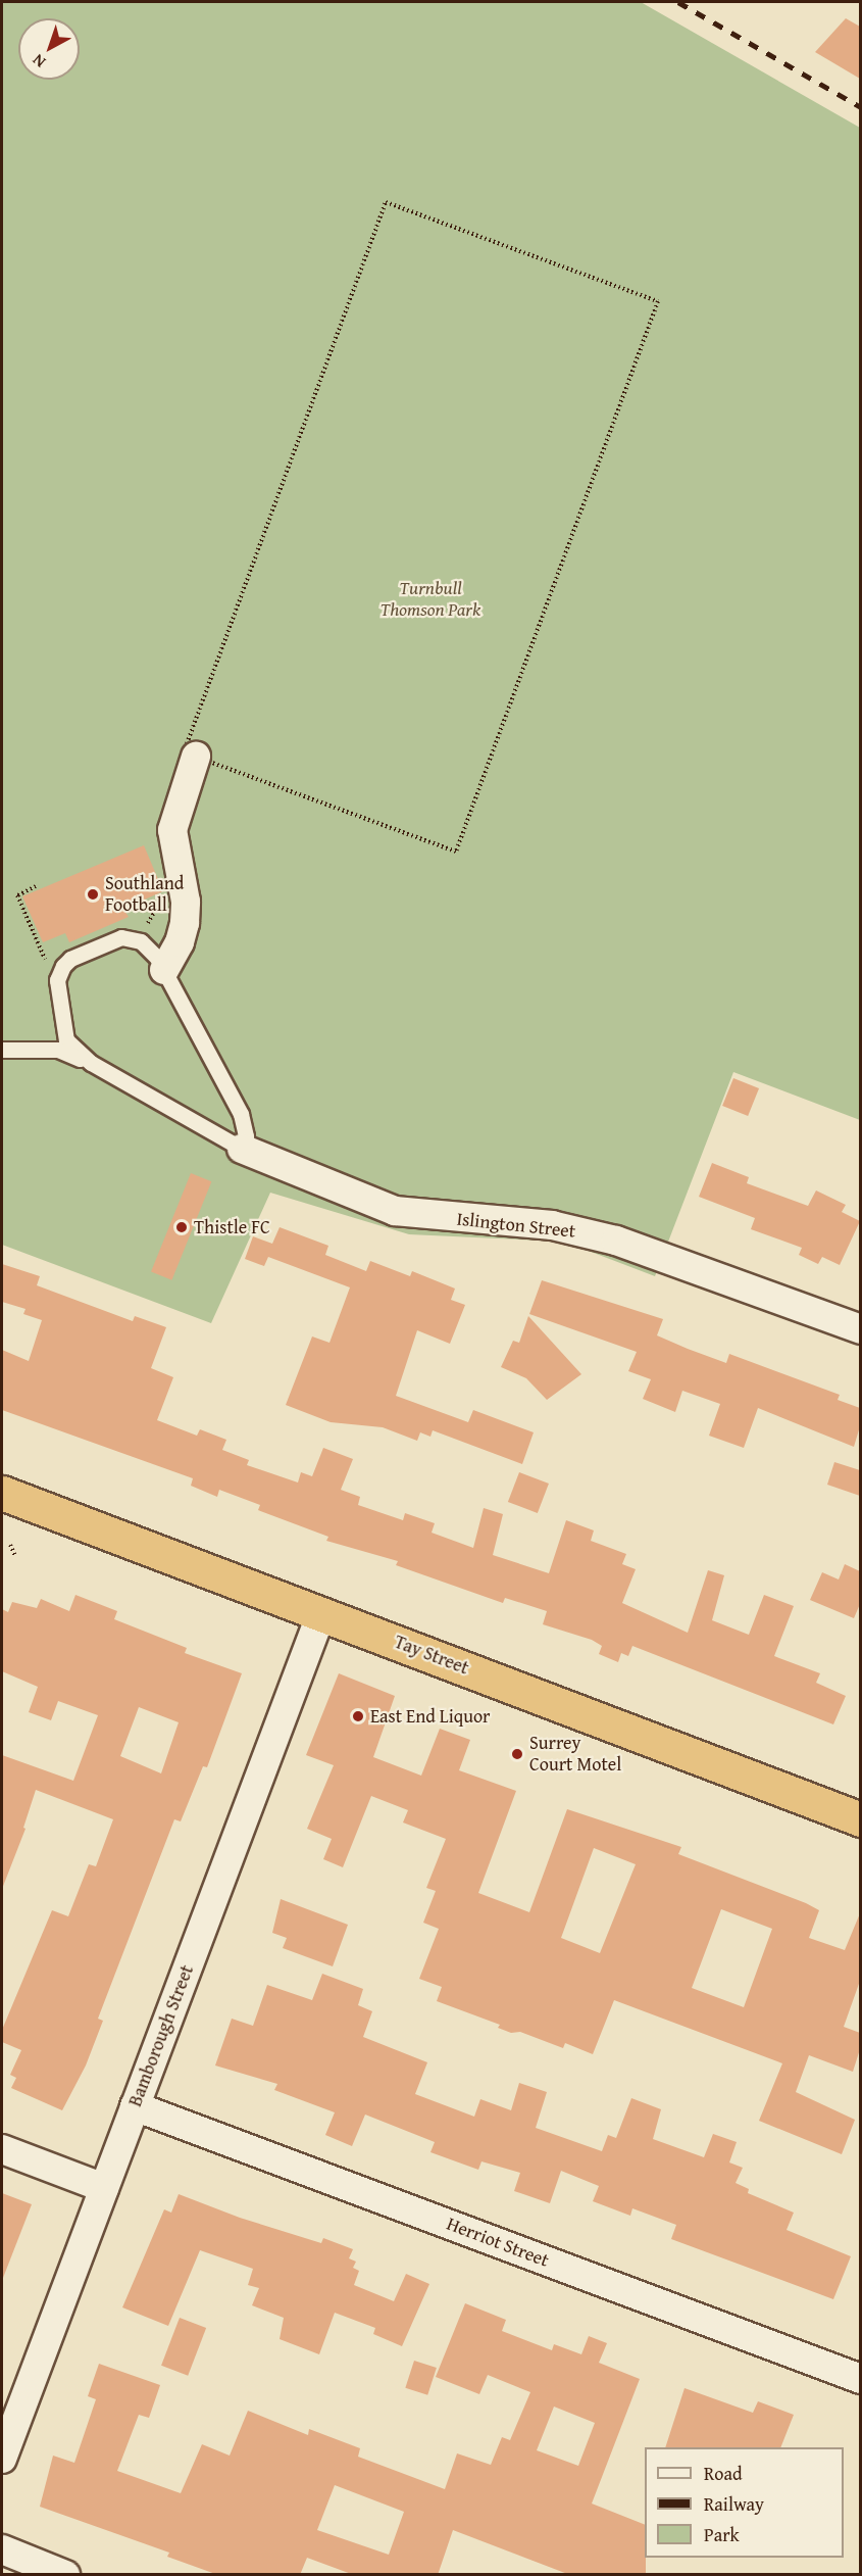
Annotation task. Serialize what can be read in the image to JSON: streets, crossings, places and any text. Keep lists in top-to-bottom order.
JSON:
{
  "streets": {
    "highway": ["Tay Street"],
    "street": ["Islington Street", "Bamborough Street", "Herriot Street"]
  },
  "crossings": [
    ["Tay Street", "Bamborough Street"],
    ["Bamborough Street", "Herriot Street"]
  ],
  "parks": ["Turnbull Thomson Park"],
  "places": [
    "Southland Football",
    "Thistle FC",
    "East End Liquor",
    "Surrey Court Motel"
  ],
  "legend": ["Road", "Railway", "Park"],
  "north": "bottom left"
}
